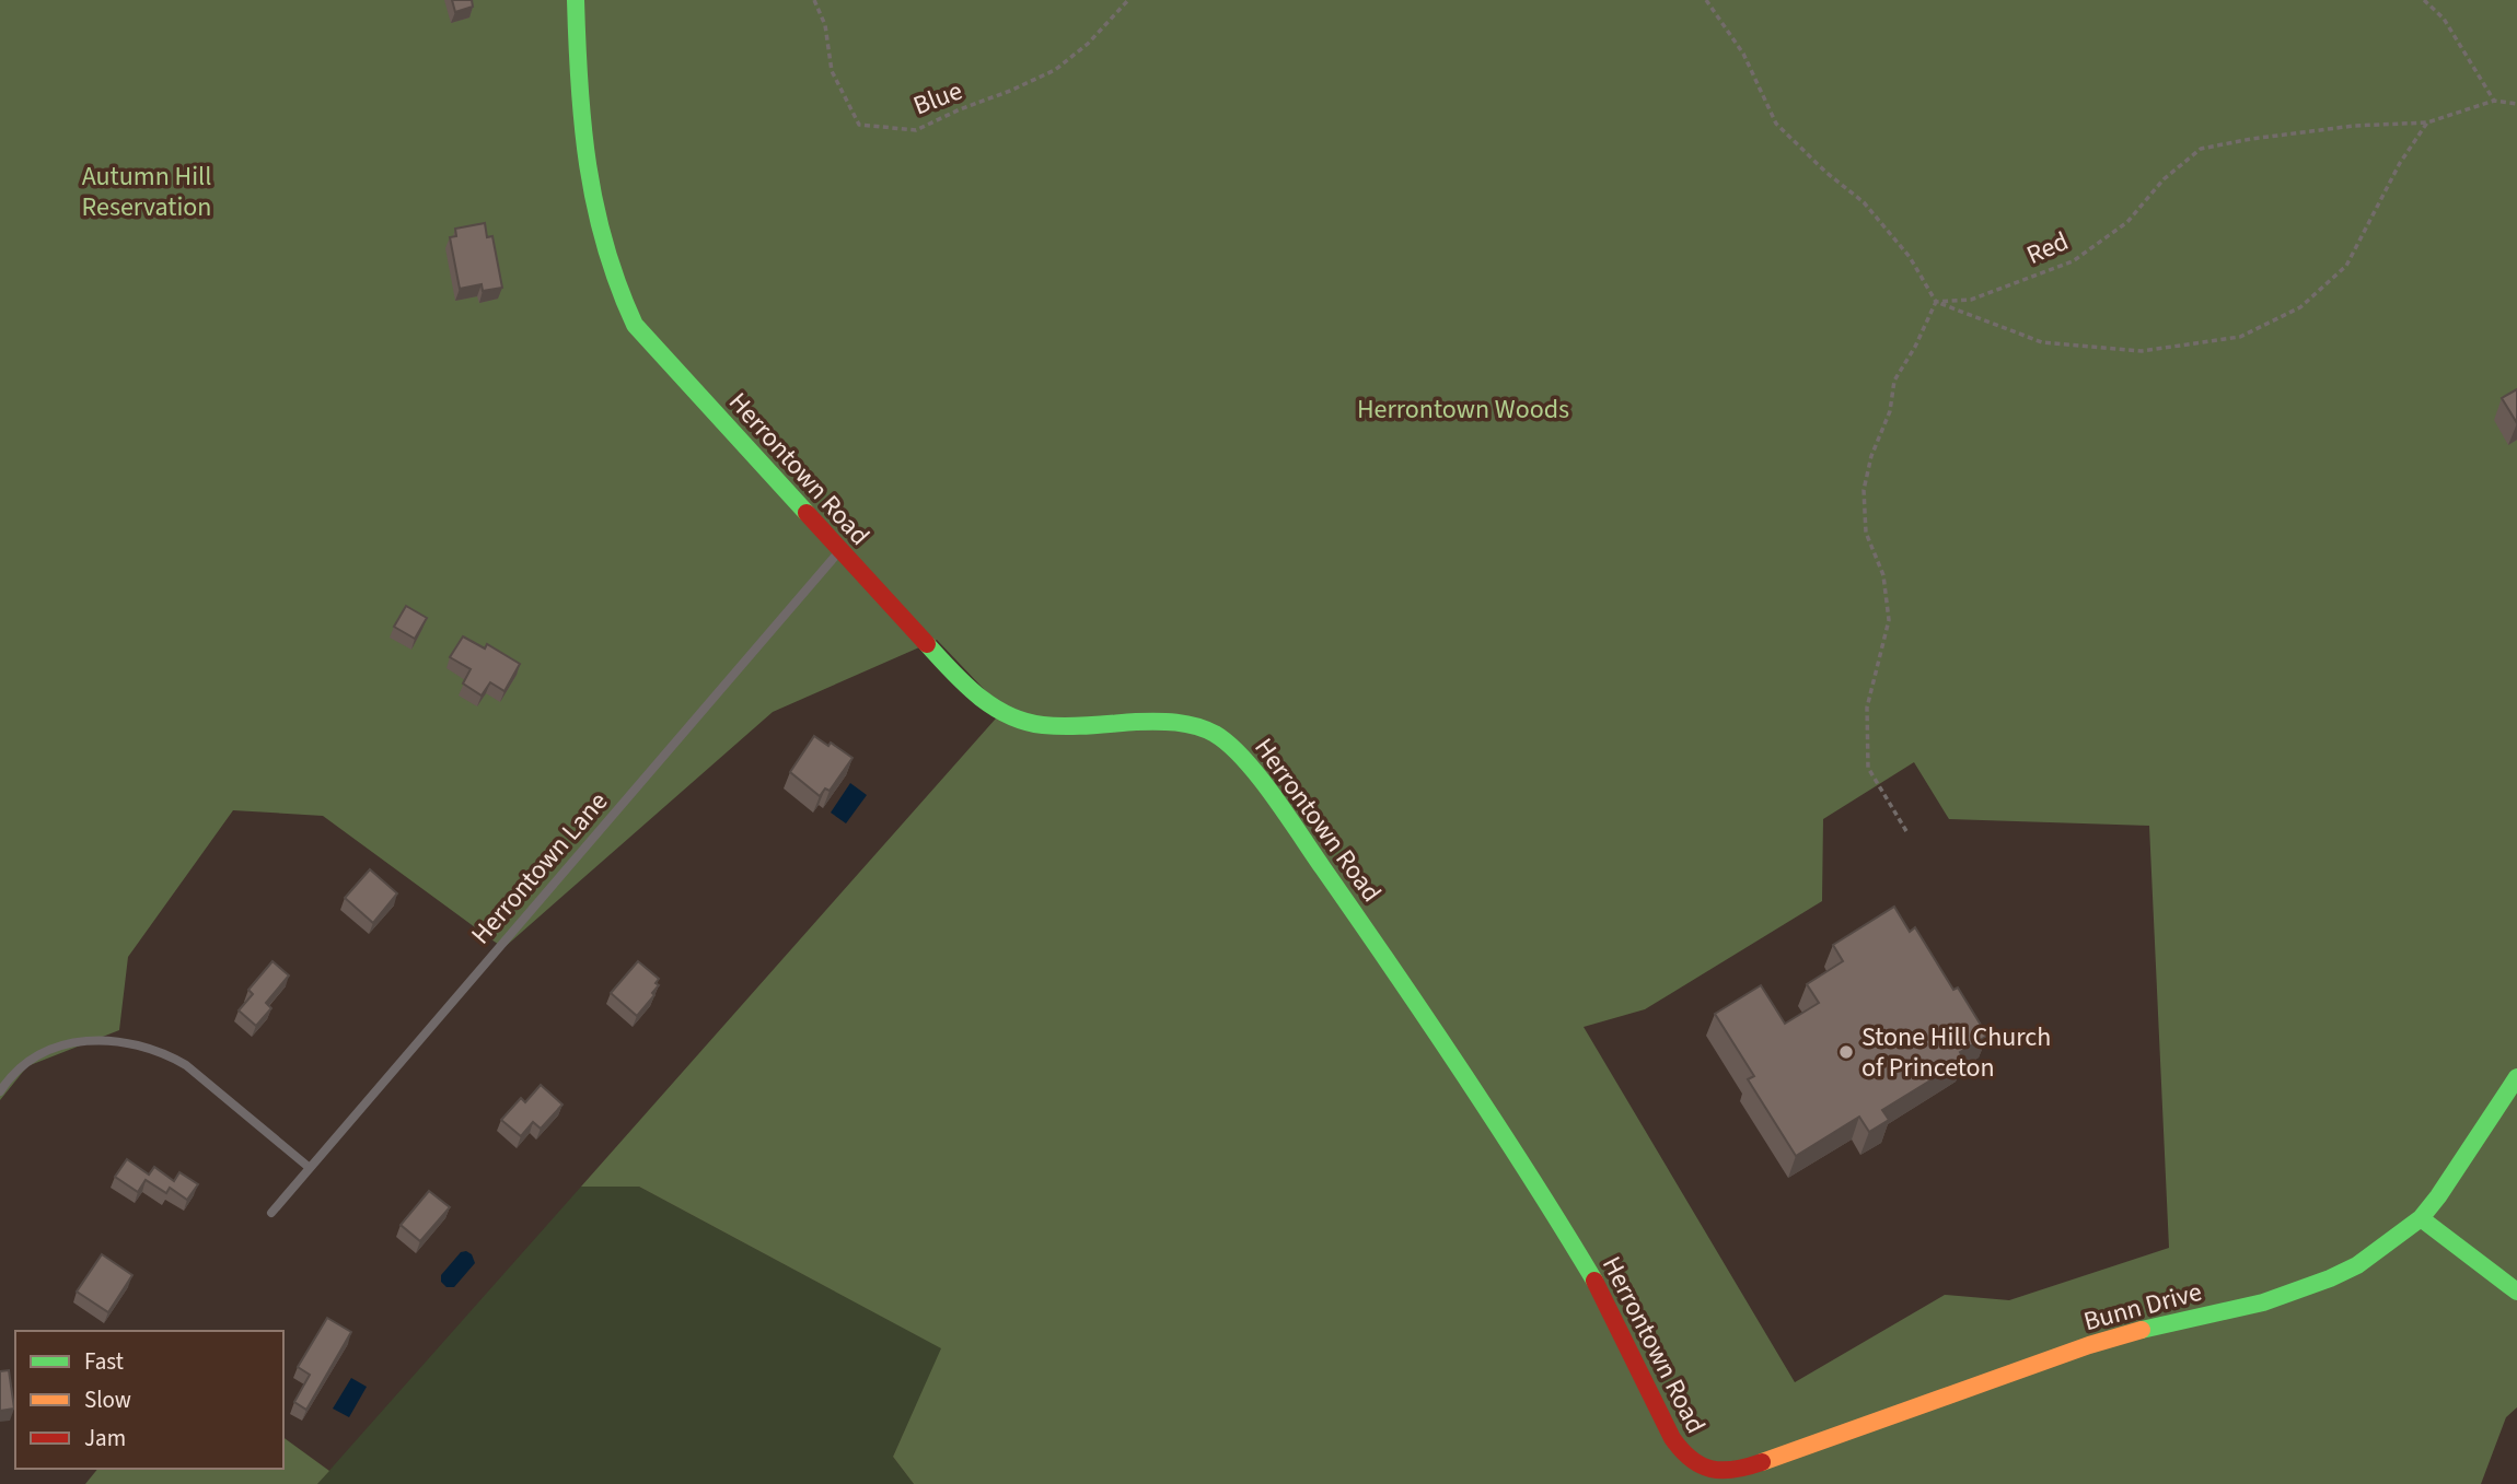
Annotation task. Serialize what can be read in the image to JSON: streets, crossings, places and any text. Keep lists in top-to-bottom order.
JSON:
{
  "streets": {
    "street": ["Herrontown Road", "Bunn Drive"],
    "lane": ["Herrontown Lane"],
    "path": ["Blue", "Red"]
  },
  "crossings": [
    ["Herrontown Road", "Herrontown Lane"],
    ["Herrontown Road", "Bunn Drive"]
  ],
  "parks": ["Autumn Hill Reservation", "Herrontown Woods"],
  "places": ["Stone Hill Church of Princeton"],
  "legend": ["Fast", "Slow", "Jam"]
}
